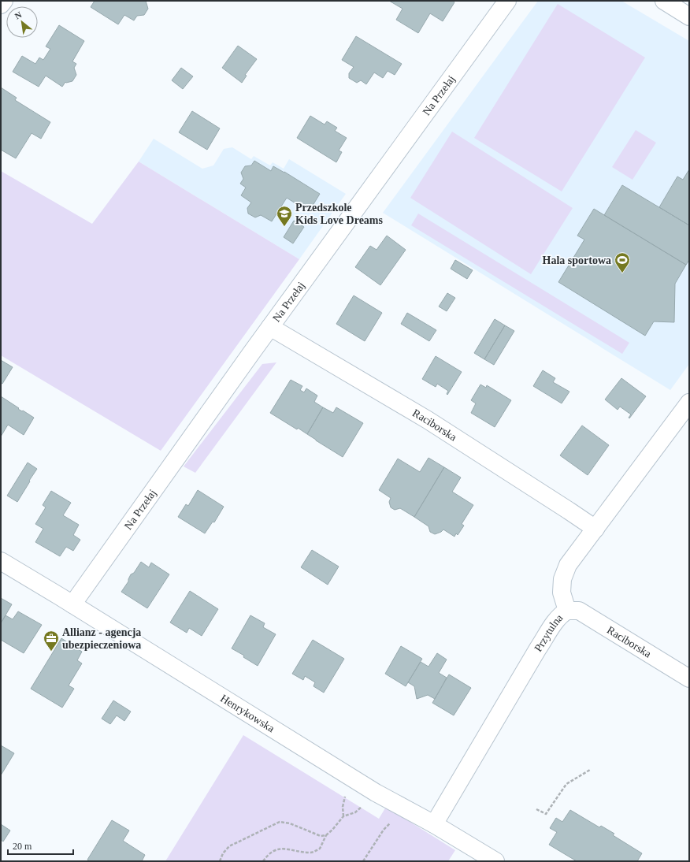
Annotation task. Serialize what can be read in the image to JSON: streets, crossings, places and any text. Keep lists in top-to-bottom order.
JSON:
{
  "streets": {
    "street": [
      "Na Przełaj",
      "Raciborska",
      "Przytulna",
      "Henrykowska"
    ]
  },
  "crossings": [
    ["Na Przełaj", "Raciborska"],
    ["Na Przełaj", "Henrykowska"],
    ["Raciborska", "Przytulna"],
    ["Przytulna", "Henrykowska"]
  ],
  "places": {
    "school or university": ["Przedszkole Kids Love Dreams"],
    "sports": ["Hala sportowa"],
    "office": ["Allianz - agencja ubezpieczeniowa"]
  },
  "scale_bar": "20 m",
  "north": "top left"
}
